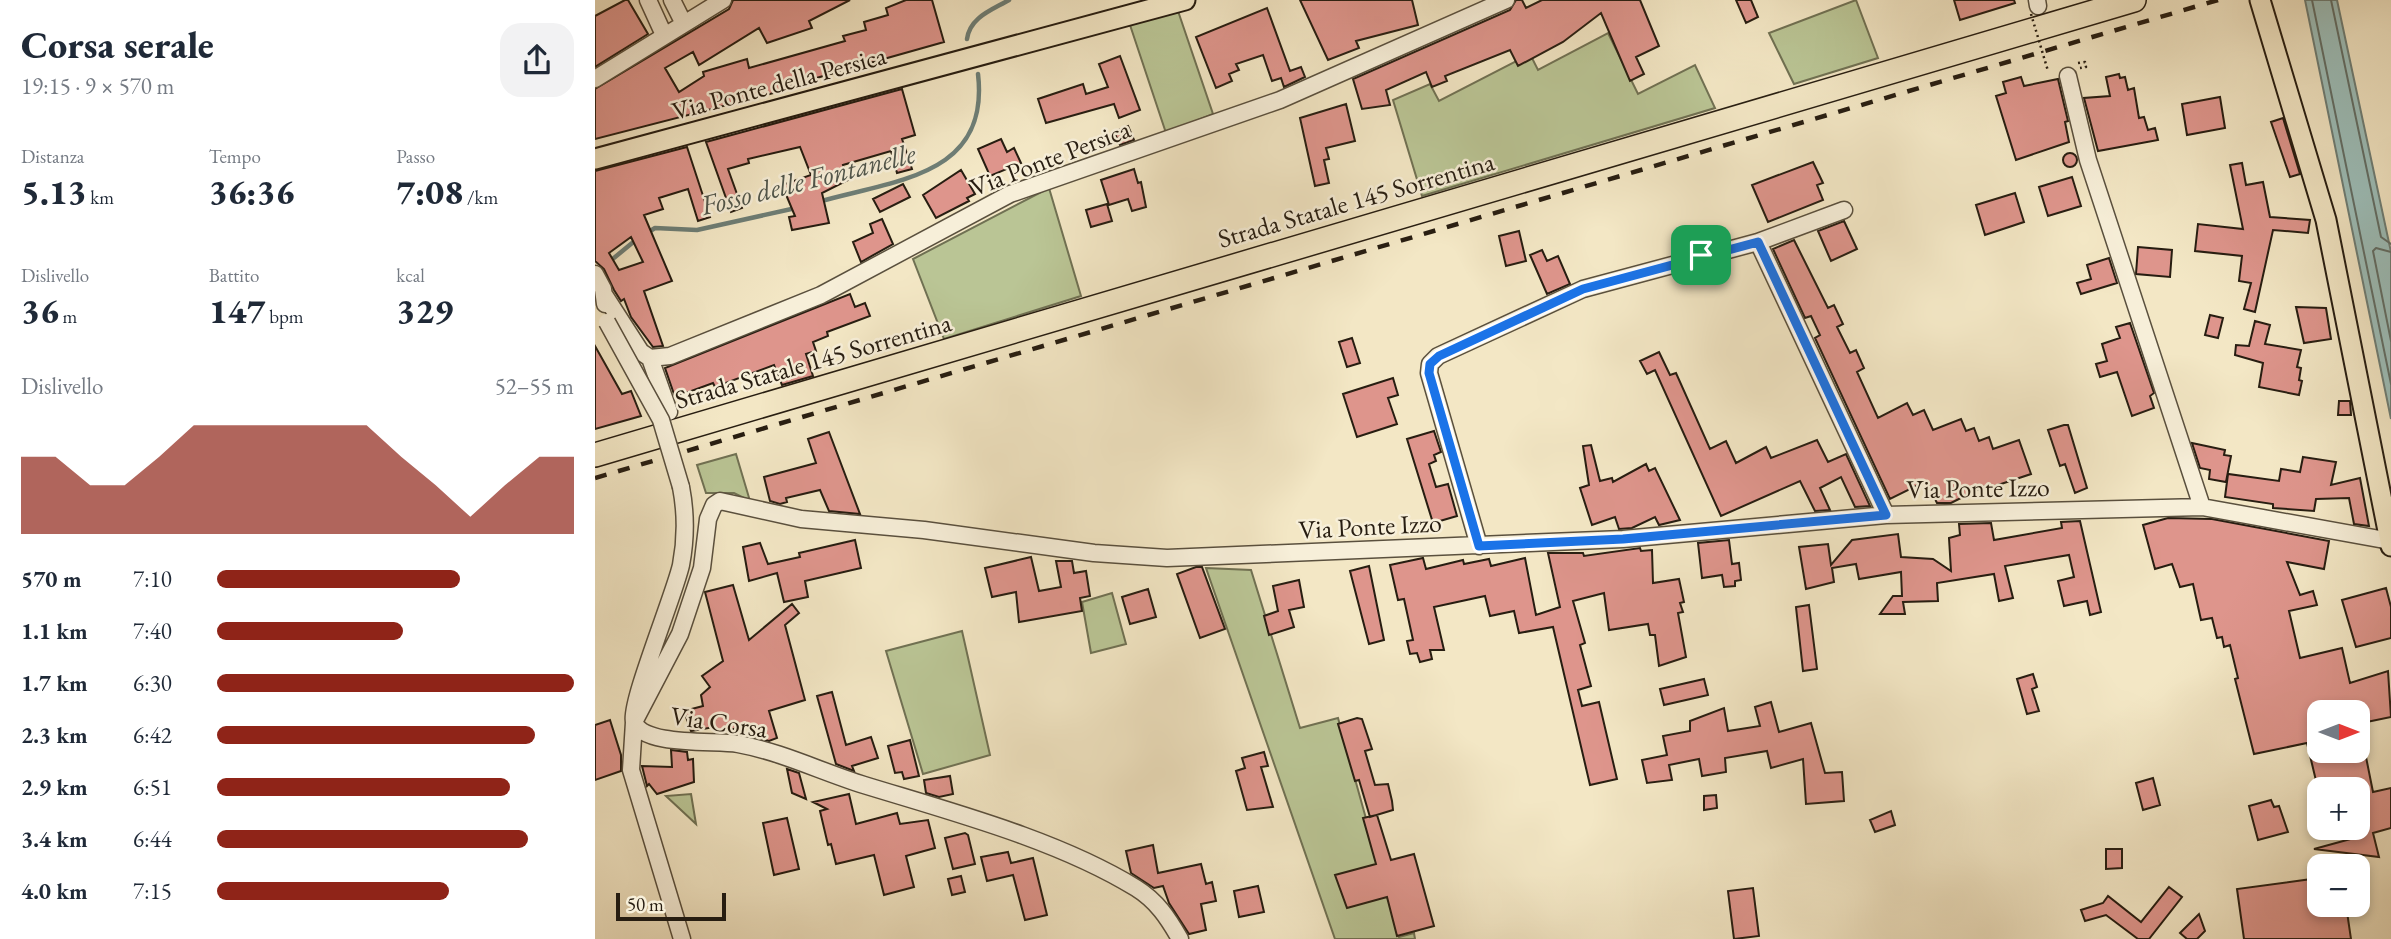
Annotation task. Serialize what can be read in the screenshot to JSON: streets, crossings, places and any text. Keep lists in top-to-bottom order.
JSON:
{
  "streets": {
    "highway": ["Strada Statale 145 Sorrentina"],
    "main road": ["Via Ponte della Persica"],
    "street": ["Via Ponte Persica", "Via Ponte Izzo", "Via Corsa"]
  },
  "crossings": [
    ["Via Ponte Izzo", "Via Corsa"]
  ],
  "water": ["Fosso delle Fontanelle"],
  "scale_bar": "50 m",
  "north": "right",
  "page": {
    "heading": ["Corsa serale", "19:15 · 9 × 570 m"],
    "stats": [
      ["Distanza", "5.13 km"],
      ["Tempo", "36:36"],
      ["Passo", "7:08 /km"],
      ["Dislivello", "36 m"],
      ["Battito", "147 bpm"],
      ["kcal", "329"]
    ],
    "chart": ["Dislivello", "52–55 m"],
    "list": [
      {
        "name": "570 m",
        "note": "7:10"
      },
      {
        "name": "1.1 km",
        "note": "7:40"
      },
      {
        "name": "1.7 km",
        "note": "6:30"
      },
      {
        "name": "2.3 km",
        "note": "6:42"
      },
      {
        "name": "2.9 km",
        "note": "6:51"
      },
      {
        "name": "3.4 km",
        "note": "6:44"
      },
      {
        "name": "4.0 km",
        "note": "7:15"
      }
    ],
    "map_buttons": ["+", "−"],
    "scale": "50 m"
  }
}
